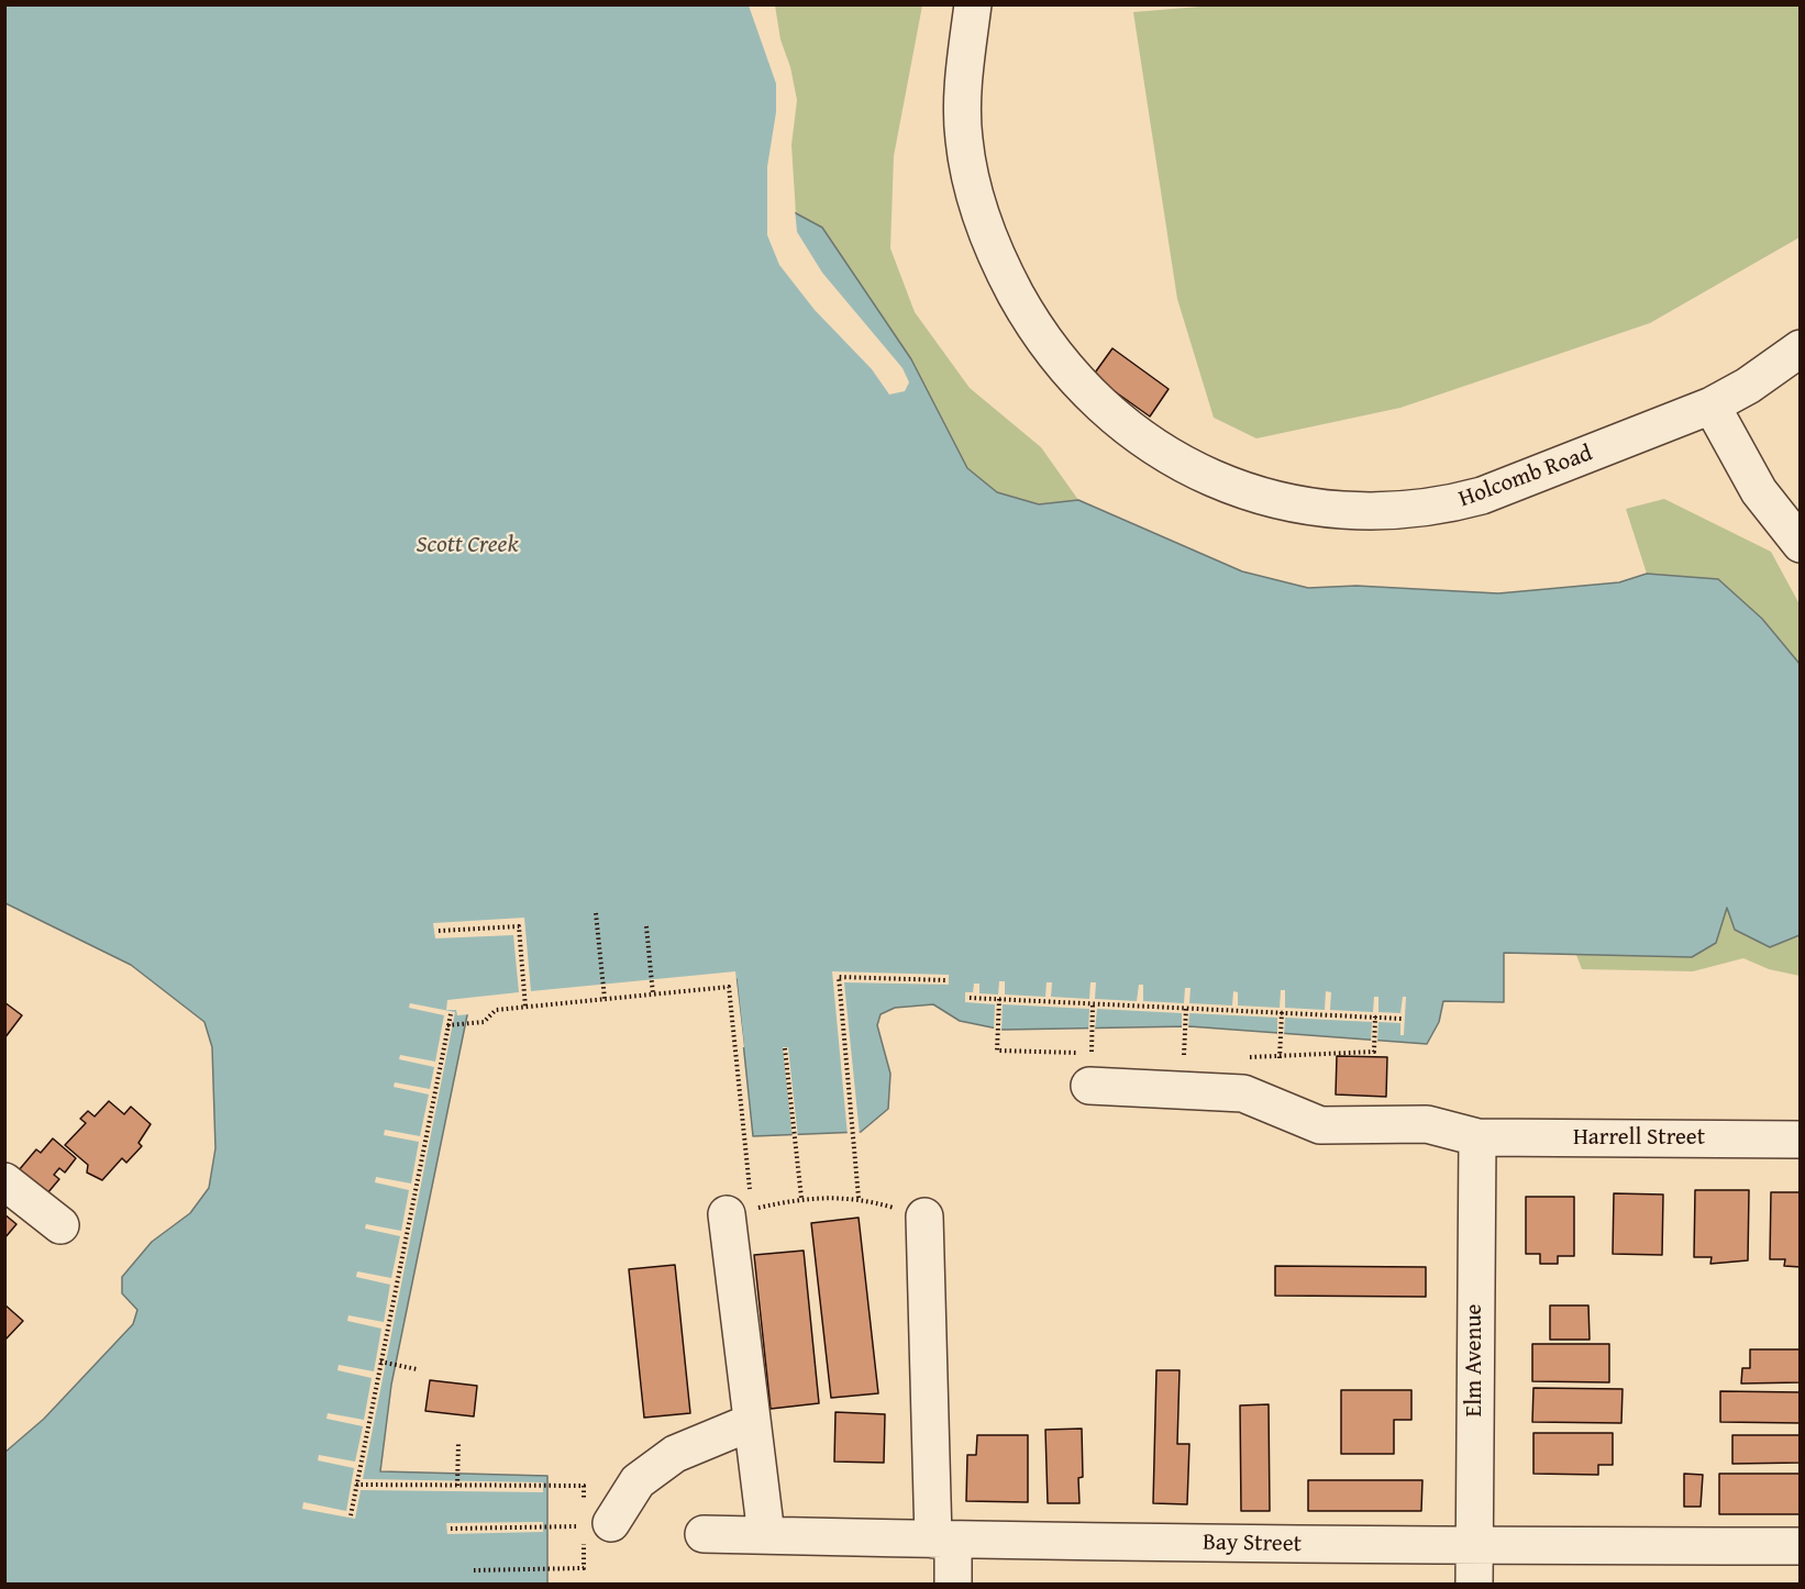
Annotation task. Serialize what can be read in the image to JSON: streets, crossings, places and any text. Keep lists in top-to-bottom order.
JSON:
{
  "streets": {
    "street": [
      "Holcomb Road",
      "Harrell Street",
      "Elm Avenue",
      "Bay Street"
    ]
  },
  "crossings": [
    ["Harrell Street", "Elm Avenue"],
    ["Elm Avenue", "Bay Street"]
  ],
  "water": ["Scott Creek"]
}
